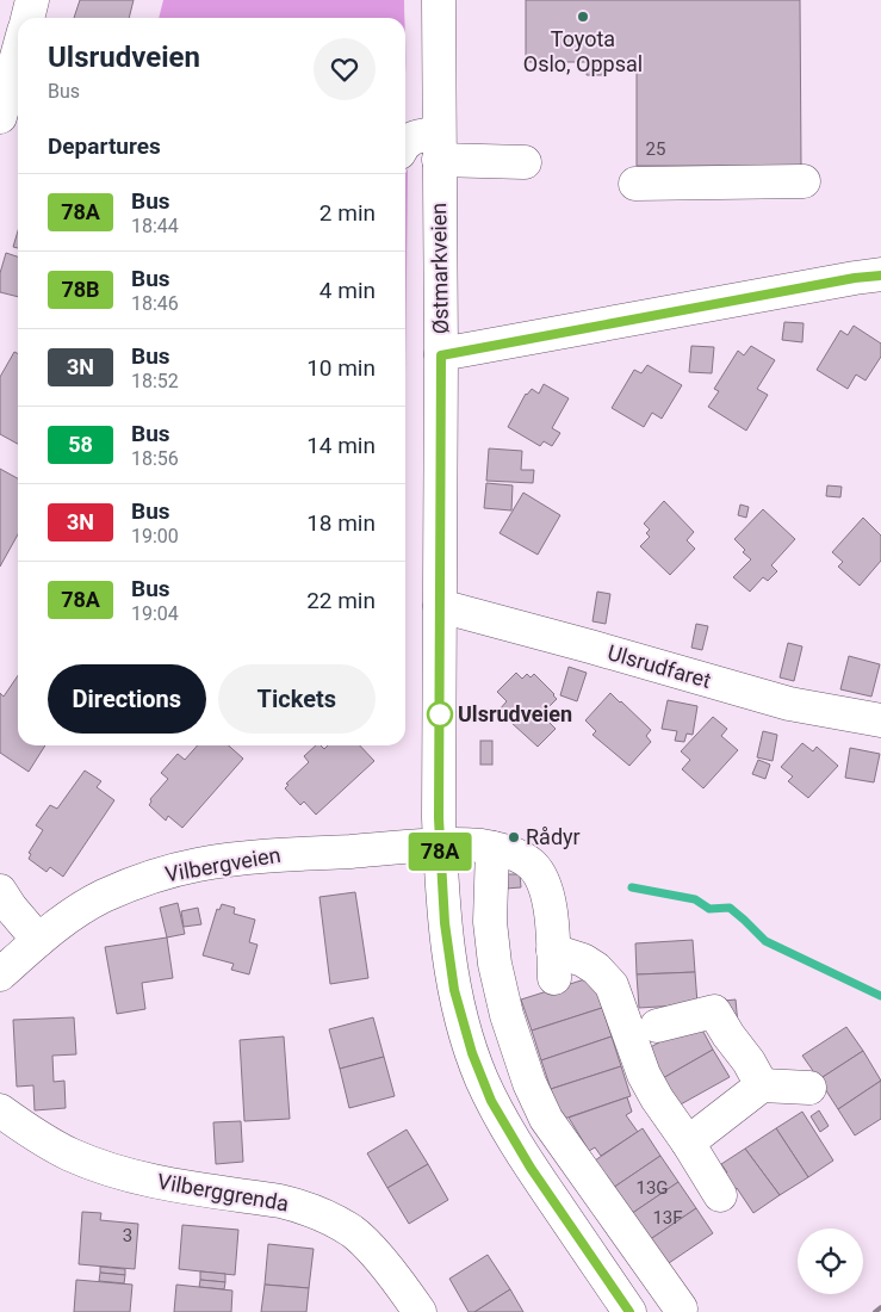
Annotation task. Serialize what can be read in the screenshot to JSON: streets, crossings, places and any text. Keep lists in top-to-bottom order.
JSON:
{
  "streets": {
    "street": [
      "Østmarkveien",
      "Ulsrudfaret",
      "Vilbergveien",
      "Vilberggrenda"
    ]
  },
  "crossings": [
    ["Østmarkveien", "Ulsrudfaret"],
    ["Østmarkveien", "Vilbergveien"]
  ],
  "places": ["Toyota Oslo, Oppsal", "Ulsrudveien", "Rådyr"],
  "lines": ["bus line 78A"],
  "house_numbers": [
    "25",
    "13G",
    "13F",
    "3"
  ],
  "page": {
    "on_map": "78A",
    "heading": [
      ["Ulsrudveien", "Bus"],
      "Departures"
    ],
    "list": [
      {
        "mark": "78A",
        "name": "Bus",
        "note": "18:44",
        "value": "2 min"
      },
      {
        "mark": "78B",
        "name": "Bus",
        "note": "18:46",
        "value": "4 min"
      },
      {
        "mark": "3N",
        "name": "Bus",
        "note": "18:52",
        "value": "10 min"
      },
      {
        "mark": "58",
        "name": "Bus",
        "note": "18:56",
        "value": "14 min"
      },
      {
        "mark": "3N",
        "name": "Bus",
        "note": "19:00",
        "value": "18 min"
      },
      {
        "mark": "78A",
        "name": "Bus",
        "note": "19:04",
        "value": "22 min"
      }
    ],
    "buttons": ["Directions", "Tickets"]
  }
}
